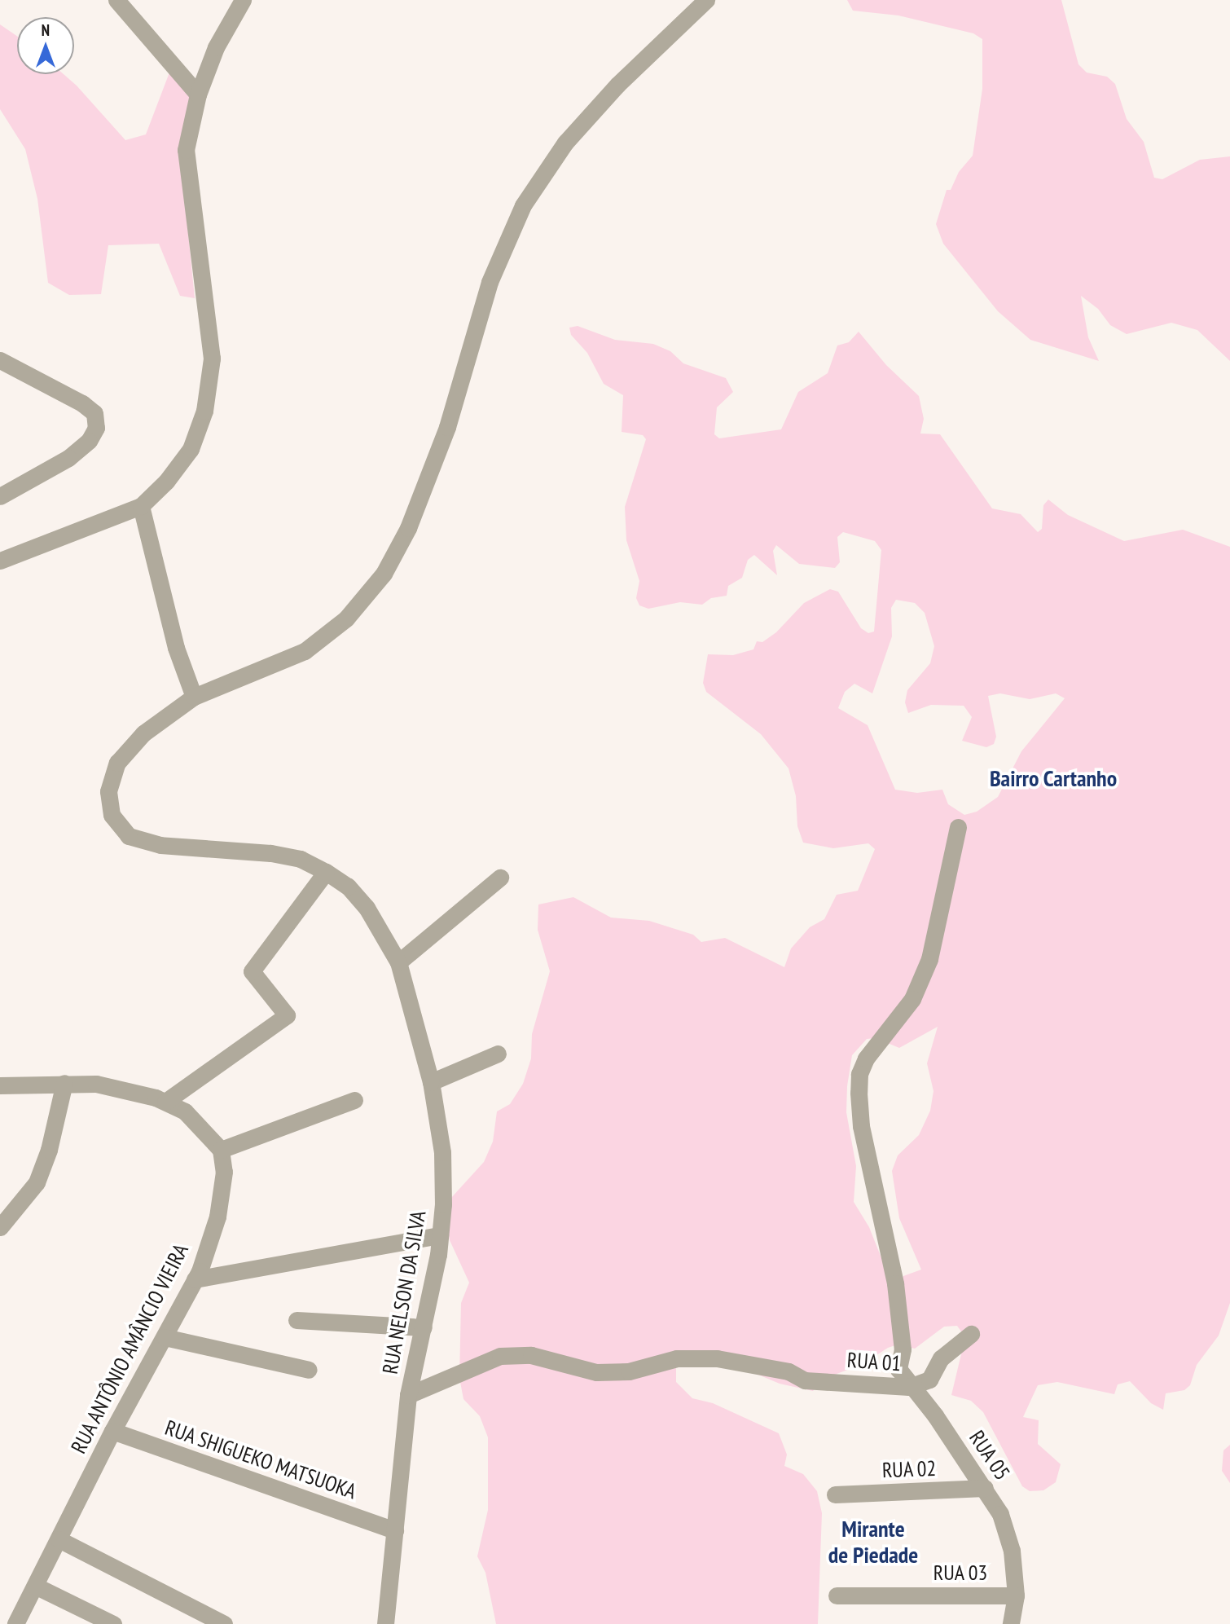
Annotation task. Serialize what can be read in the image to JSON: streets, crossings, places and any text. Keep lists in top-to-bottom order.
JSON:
{
  "streets": {
    "street": [
      "RUA NELSON DA SILVA",
      "RUA ANTÔNIO AMÂNCIO VIEIRA",
      "RUA 01",
      "RUA 05",
      "RUA SHIGUEKO MATSUOKA",
      "RUA 02",
      "RUA 03"
    ]
  },
  "crossings": [
    ["RUA NELSON DA SILVA", "RUA 01"],
    ["RUA NELSON DA SILVA", "RUA SHIGUEKO MATSUOKA"],
    ["RUA ANTÔNIO AMÂNCIO VIEIRA", "RUA SHIGUEKO MATSUOKA"],
    ["RUA 01", "RUA 05"],
    ["RUA 05", "RUA 02"],
    ["RUA 05", "RUA 03"]
  ],
  "districts": ["Bairro Cartanho", "Mirante de Piedade"],
  "north": "top"
}
